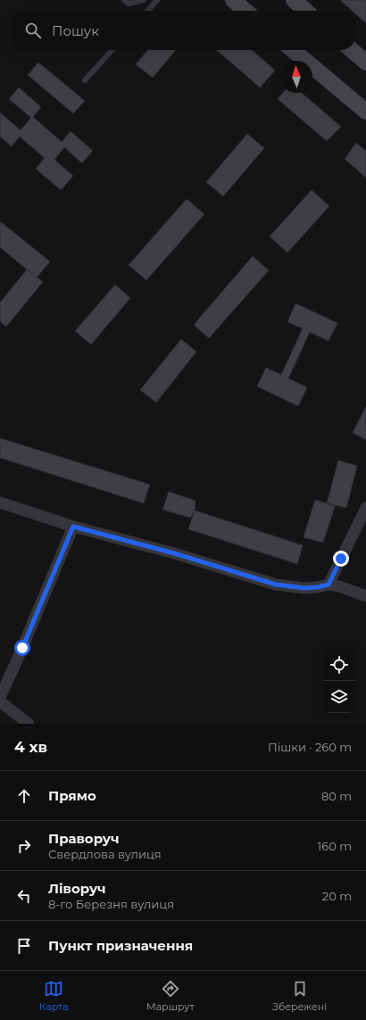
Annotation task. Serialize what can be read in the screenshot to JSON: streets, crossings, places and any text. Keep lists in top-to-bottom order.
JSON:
{
  "north": "top",
  "page": {
    "search": "Пошук",
    "heading": ["4 хв", "Пішки · 260 m"],
    "list": [
      ["Прямо", "80 m"],
      ["Праворуч", "Свердлова вулиця", "160 m"],
      ["Ліворуч", "8-го Березня вулиця", "20 m"],
      "Пункт призначення"
    ],
    "nav": ["Карта", "Маршрут", "Збережені"]
  }
}
